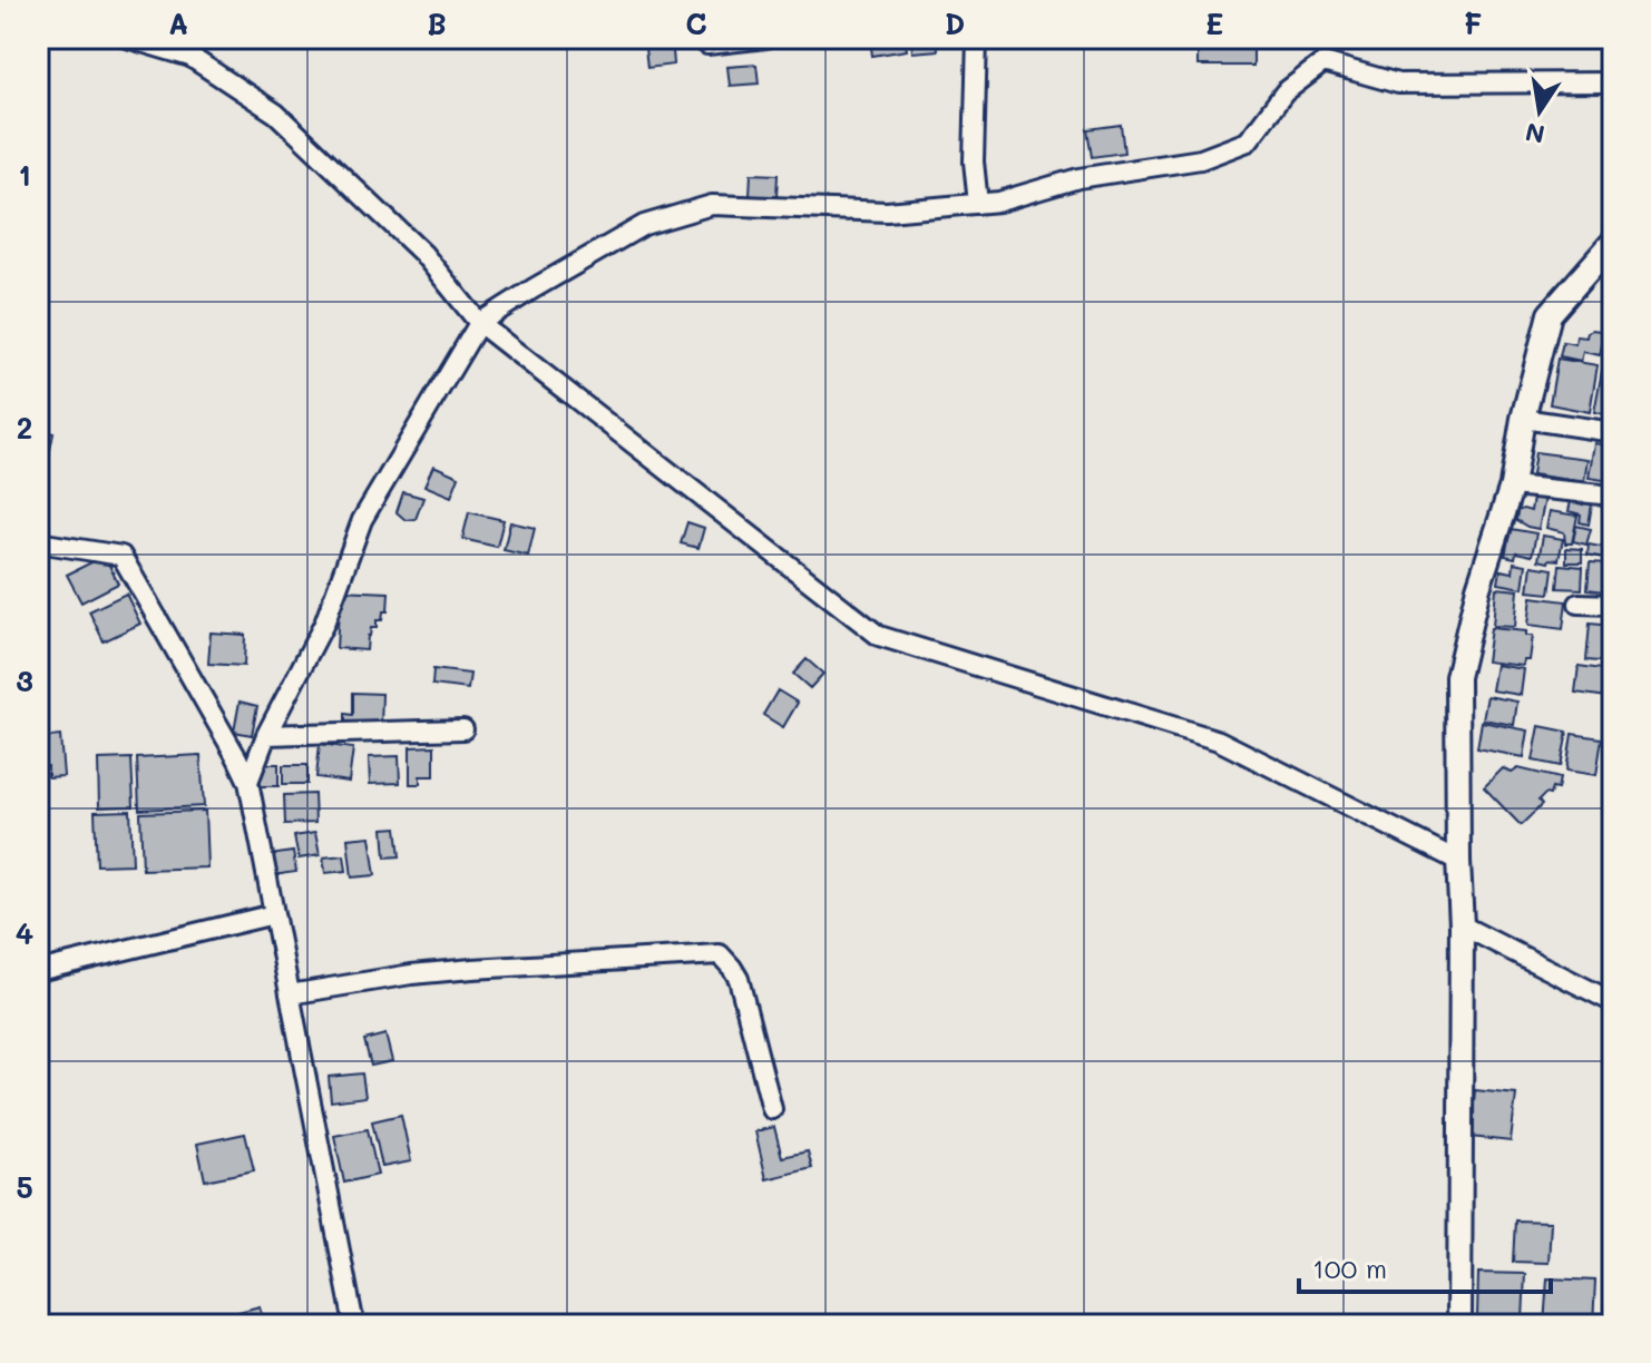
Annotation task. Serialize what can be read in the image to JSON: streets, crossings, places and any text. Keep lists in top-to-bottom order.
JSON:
{
  "scale_bar": "100 m",
  "north": "bottom",
  "grid": {
    "columns": [
      "A",
      "B",
      "C",
      "D",
      "E",
      "F"
    ],
    "rows": [
      "1",
      "2",
      "3",
      "4",
      "5"
    ]
  }
}
